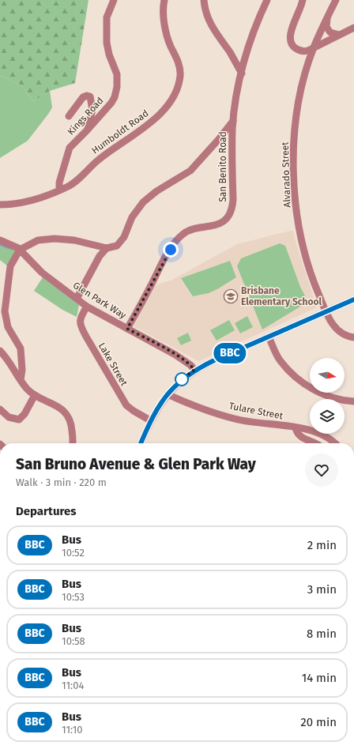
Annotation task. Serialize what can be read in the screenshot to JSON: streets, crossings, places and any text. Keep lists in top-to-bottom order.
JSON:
{
  "streets": {
    "street": [
      "Kings Road",
      "Humboldt Road",
      "San Benito Road",
      "Alvarado Street",
      "Glen Park Way",
      "Lake Street",
      "Tulare Street"
    ]
  },
  "crossings": [
    ["Kings Road", "Humboldt Road"],
    ["San Benito Road", "Glen Park Way"],
    ["Glen Park Way", "Lake Street"]
  ],
  "places": {
    "school or university": ["Brisbane Elementary School"]
  },
  "lines": ["bus line BBC"],
  "north": "right",
  "page": {
    "on_map": "BBC",
    "heading": [
      ["San Bruno Avenue & Glen Park Way", "Walk · 3 min · 220 m"],
      "Departures"
    ],
    "list": [
      {
        "mark": "BBC",
        "name": "Bus",
        "note": "10:52",
        "value": "2 min"
      },
      {
        "mark": "BBC",
        "name": "Bus",
        "note": "10:53",
        "value": "3 min"
      },
      {
        "mark": "BBC",
        "name": "Bus",
        "note": "10:58",
        "value": "8 min"
      },
      {
        "mark": "BBC",
        "name": "Bus",
        "note": "11:04",
        "value": "14 min"
      },
      {
        "mark": "BBC",
        "name": "Bus",
        "note": "11:10",
        "value": "20 min"
      }
    ]
  }
}
